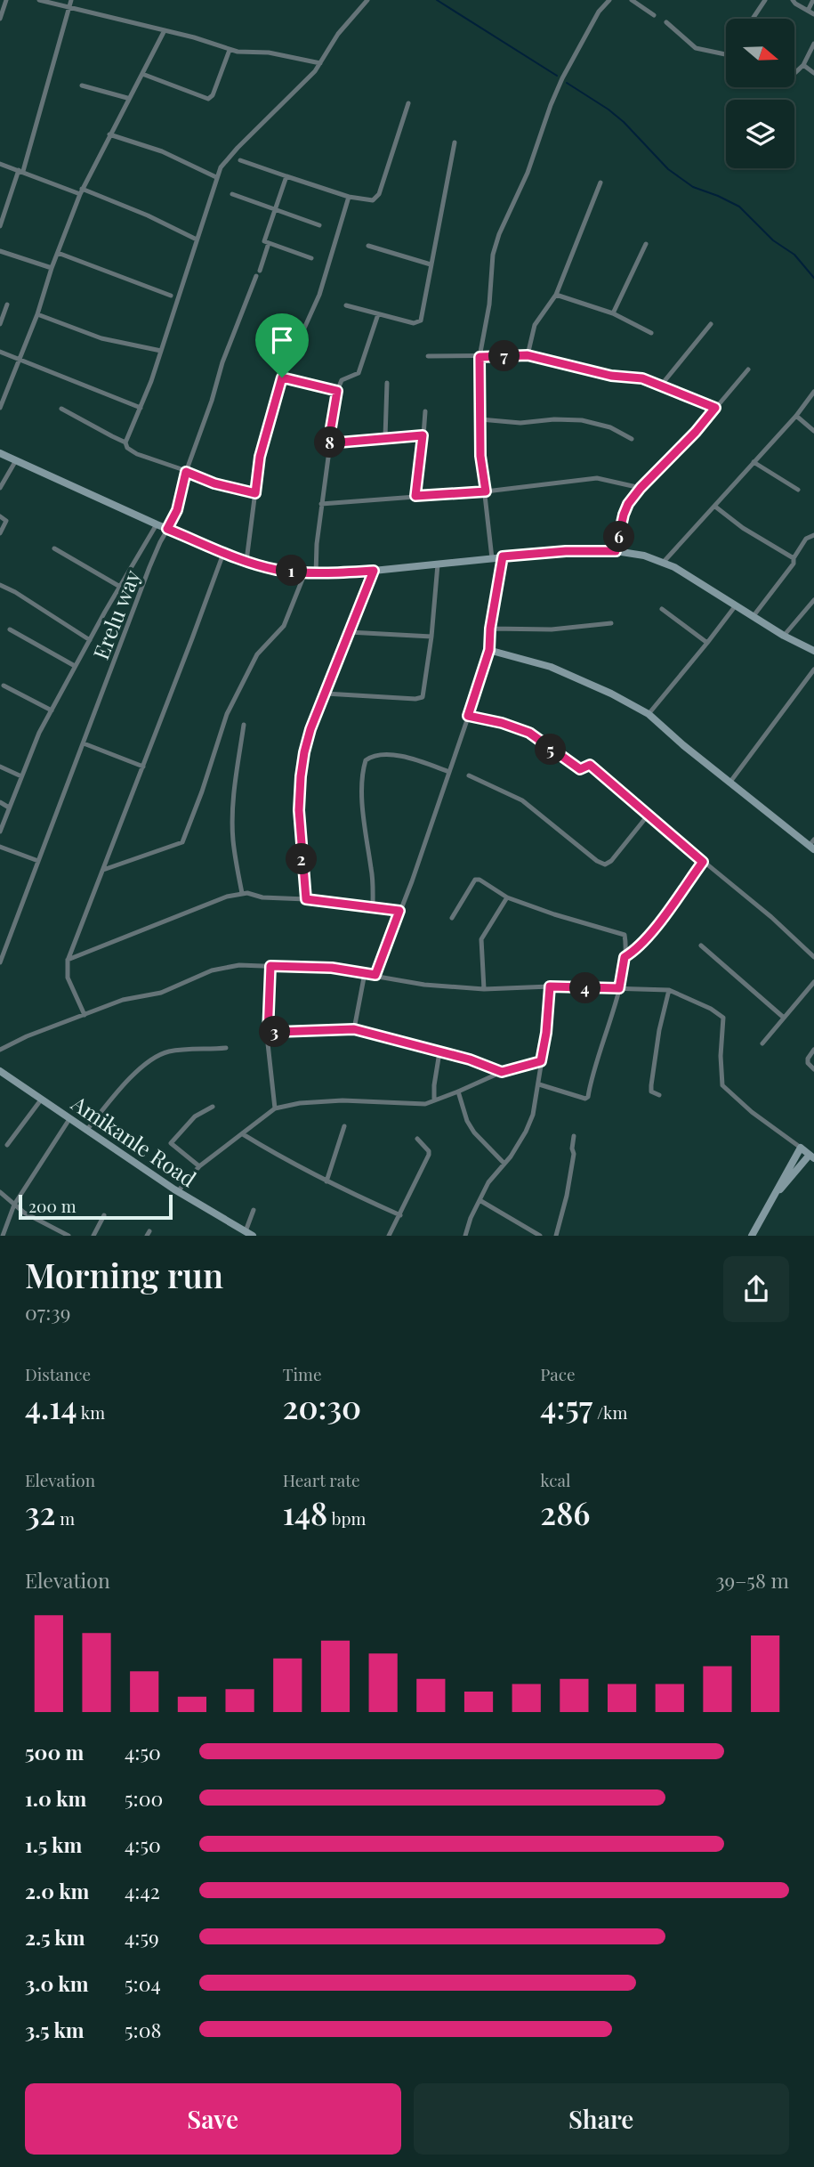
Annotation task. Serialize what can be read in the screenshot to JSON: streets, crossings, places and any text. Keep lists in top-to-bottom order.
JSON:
{
  "streets": {
    "street": ["Erelu way", "Amikanle Road"]
  },
  "scale_bar": "200 m",
  "north": "right",
  "page": {
    "pins": [
      "7",
      "8",
      "6",
      "1",
      "5",
      "2",
      "4",
      "3"
    ],
    "scale": "200 m",
    "heading": ["Morning run", "07:39"],
    "stats": [
      ["Distance", "4.14 km"],
      ["Time", "20:30"],
      ["Pace", "4:57 /km"],
      ["Elevation", "32 m"],
      ["Heart rate", "148 bpm"],
      ["kcal", "286"]
    ],
    "chart": ["Elevation", "39–58 m"],
    "list": [
      {
        "name": "500 m",
        "note": "4:50"
      },
      {
        "name": "1.0 km",
        "note": "5:00"
      },
      {
        "name": "1.5 km",
        "note": "4:50"
      },
      {
        "name": "2.0 km",
        "note": "4:42"
      },
      {
        "name": "2.5 km",
        "note": "4:59"
      },
      {
        "name": "3.0 km",
        "note": "5:04"
      },
      {
        "name": "3.5 km",
        "note": "5:08"
      }
    ],
    "buttons": ["Save", "Share"]
  }
}
